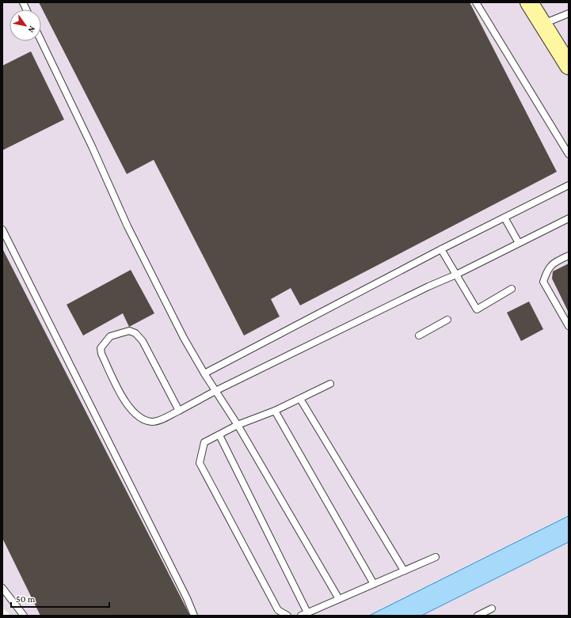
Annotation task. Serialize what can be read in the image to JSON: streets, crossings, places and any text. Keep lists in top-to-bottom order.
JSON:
{
  "scale_bar": "50 m",
  "north": "bottom right"
}
